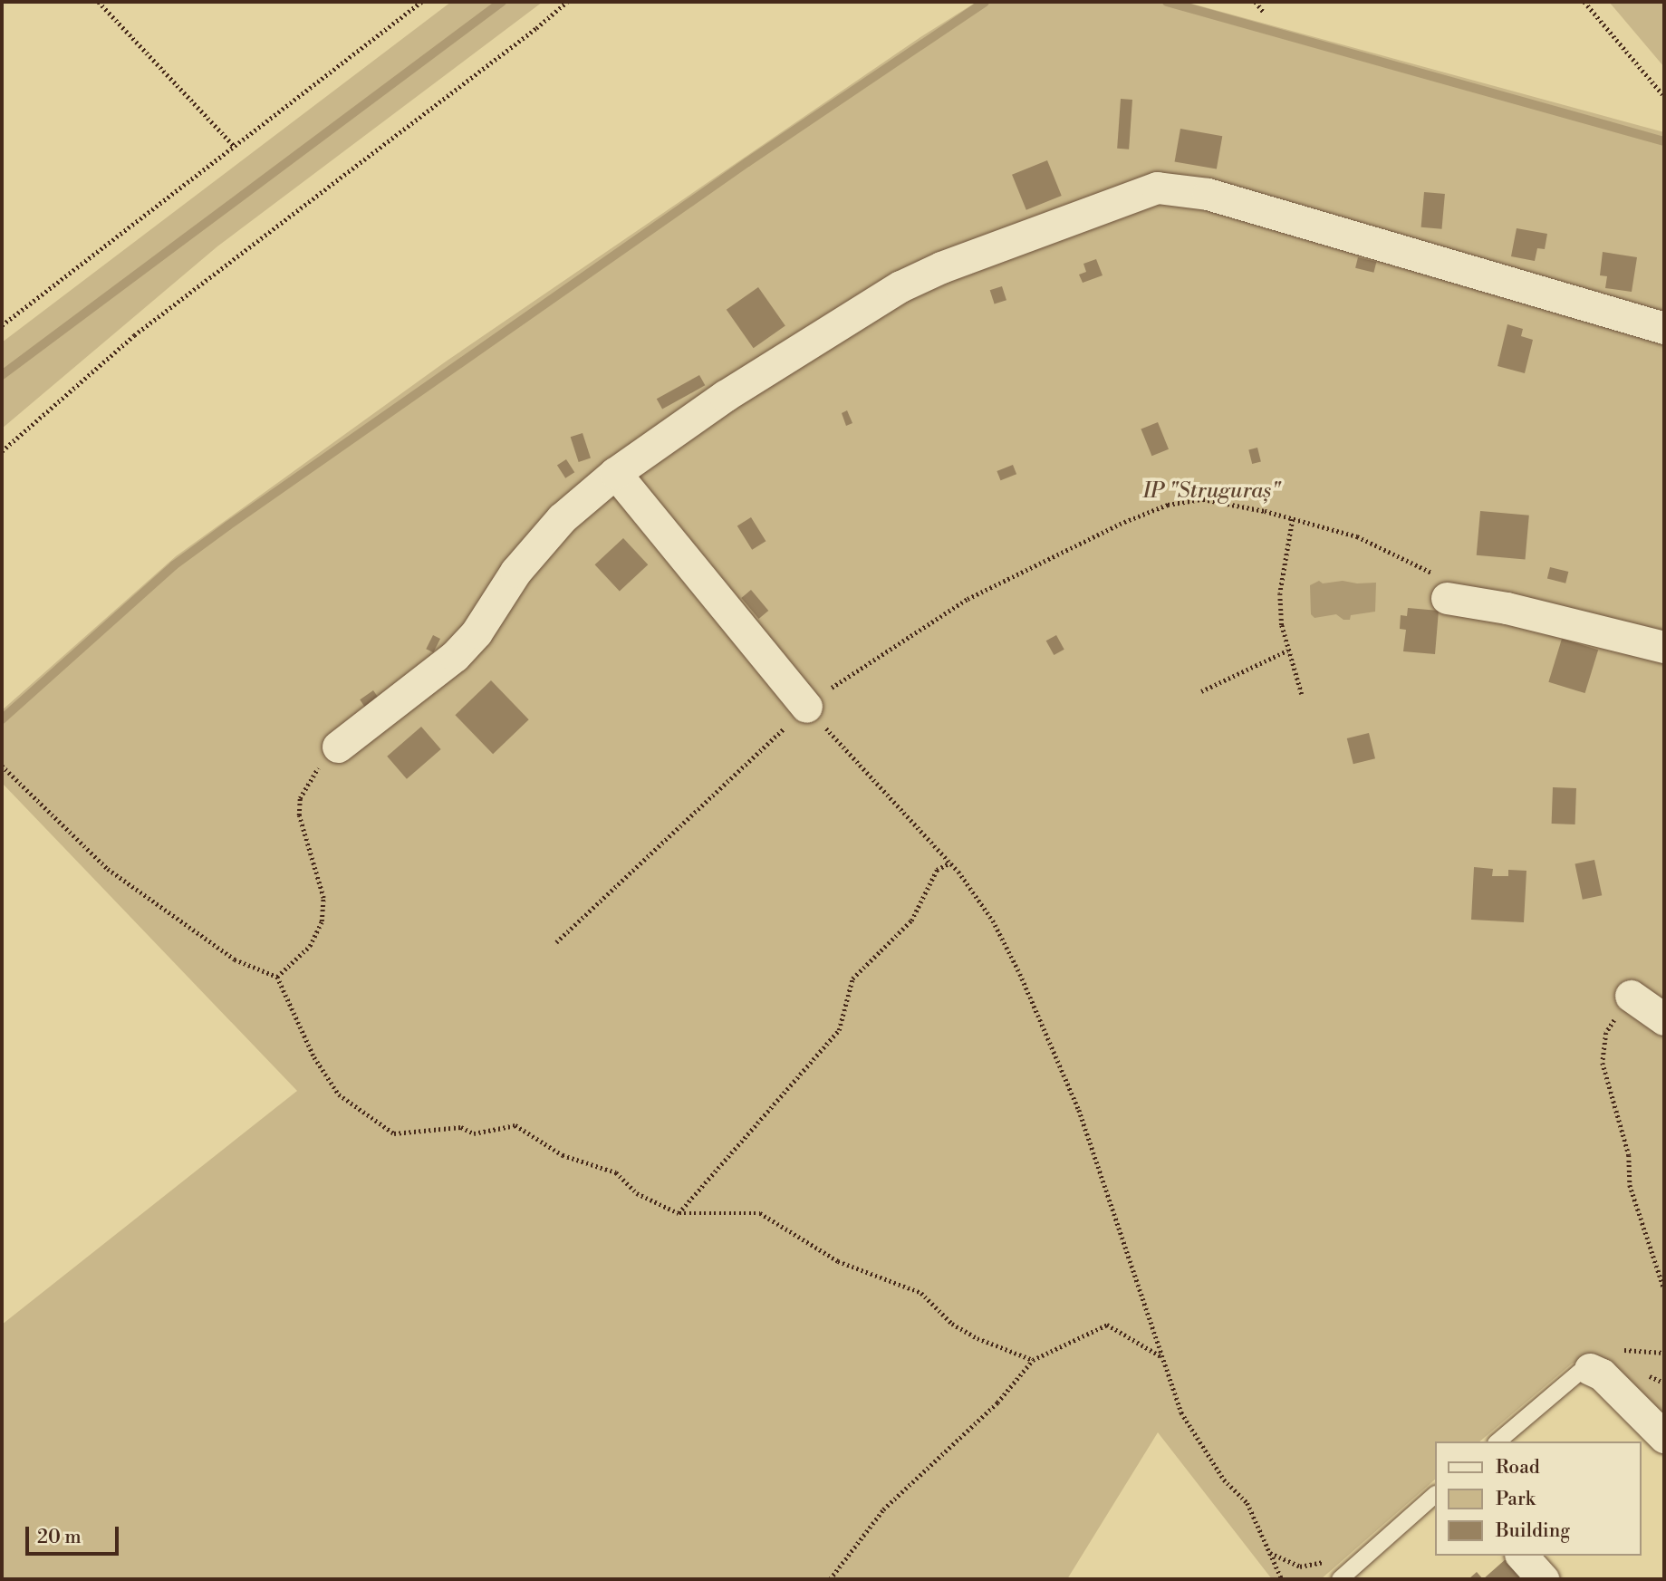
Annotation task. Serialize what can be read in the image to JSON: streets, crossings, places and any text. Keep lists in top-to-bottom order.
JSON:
{
  "parks": ["IP \"Struguraș\""],
  "legend": ["Road", "Park", "Building"],
  "scale_bar": "20 m"
}
